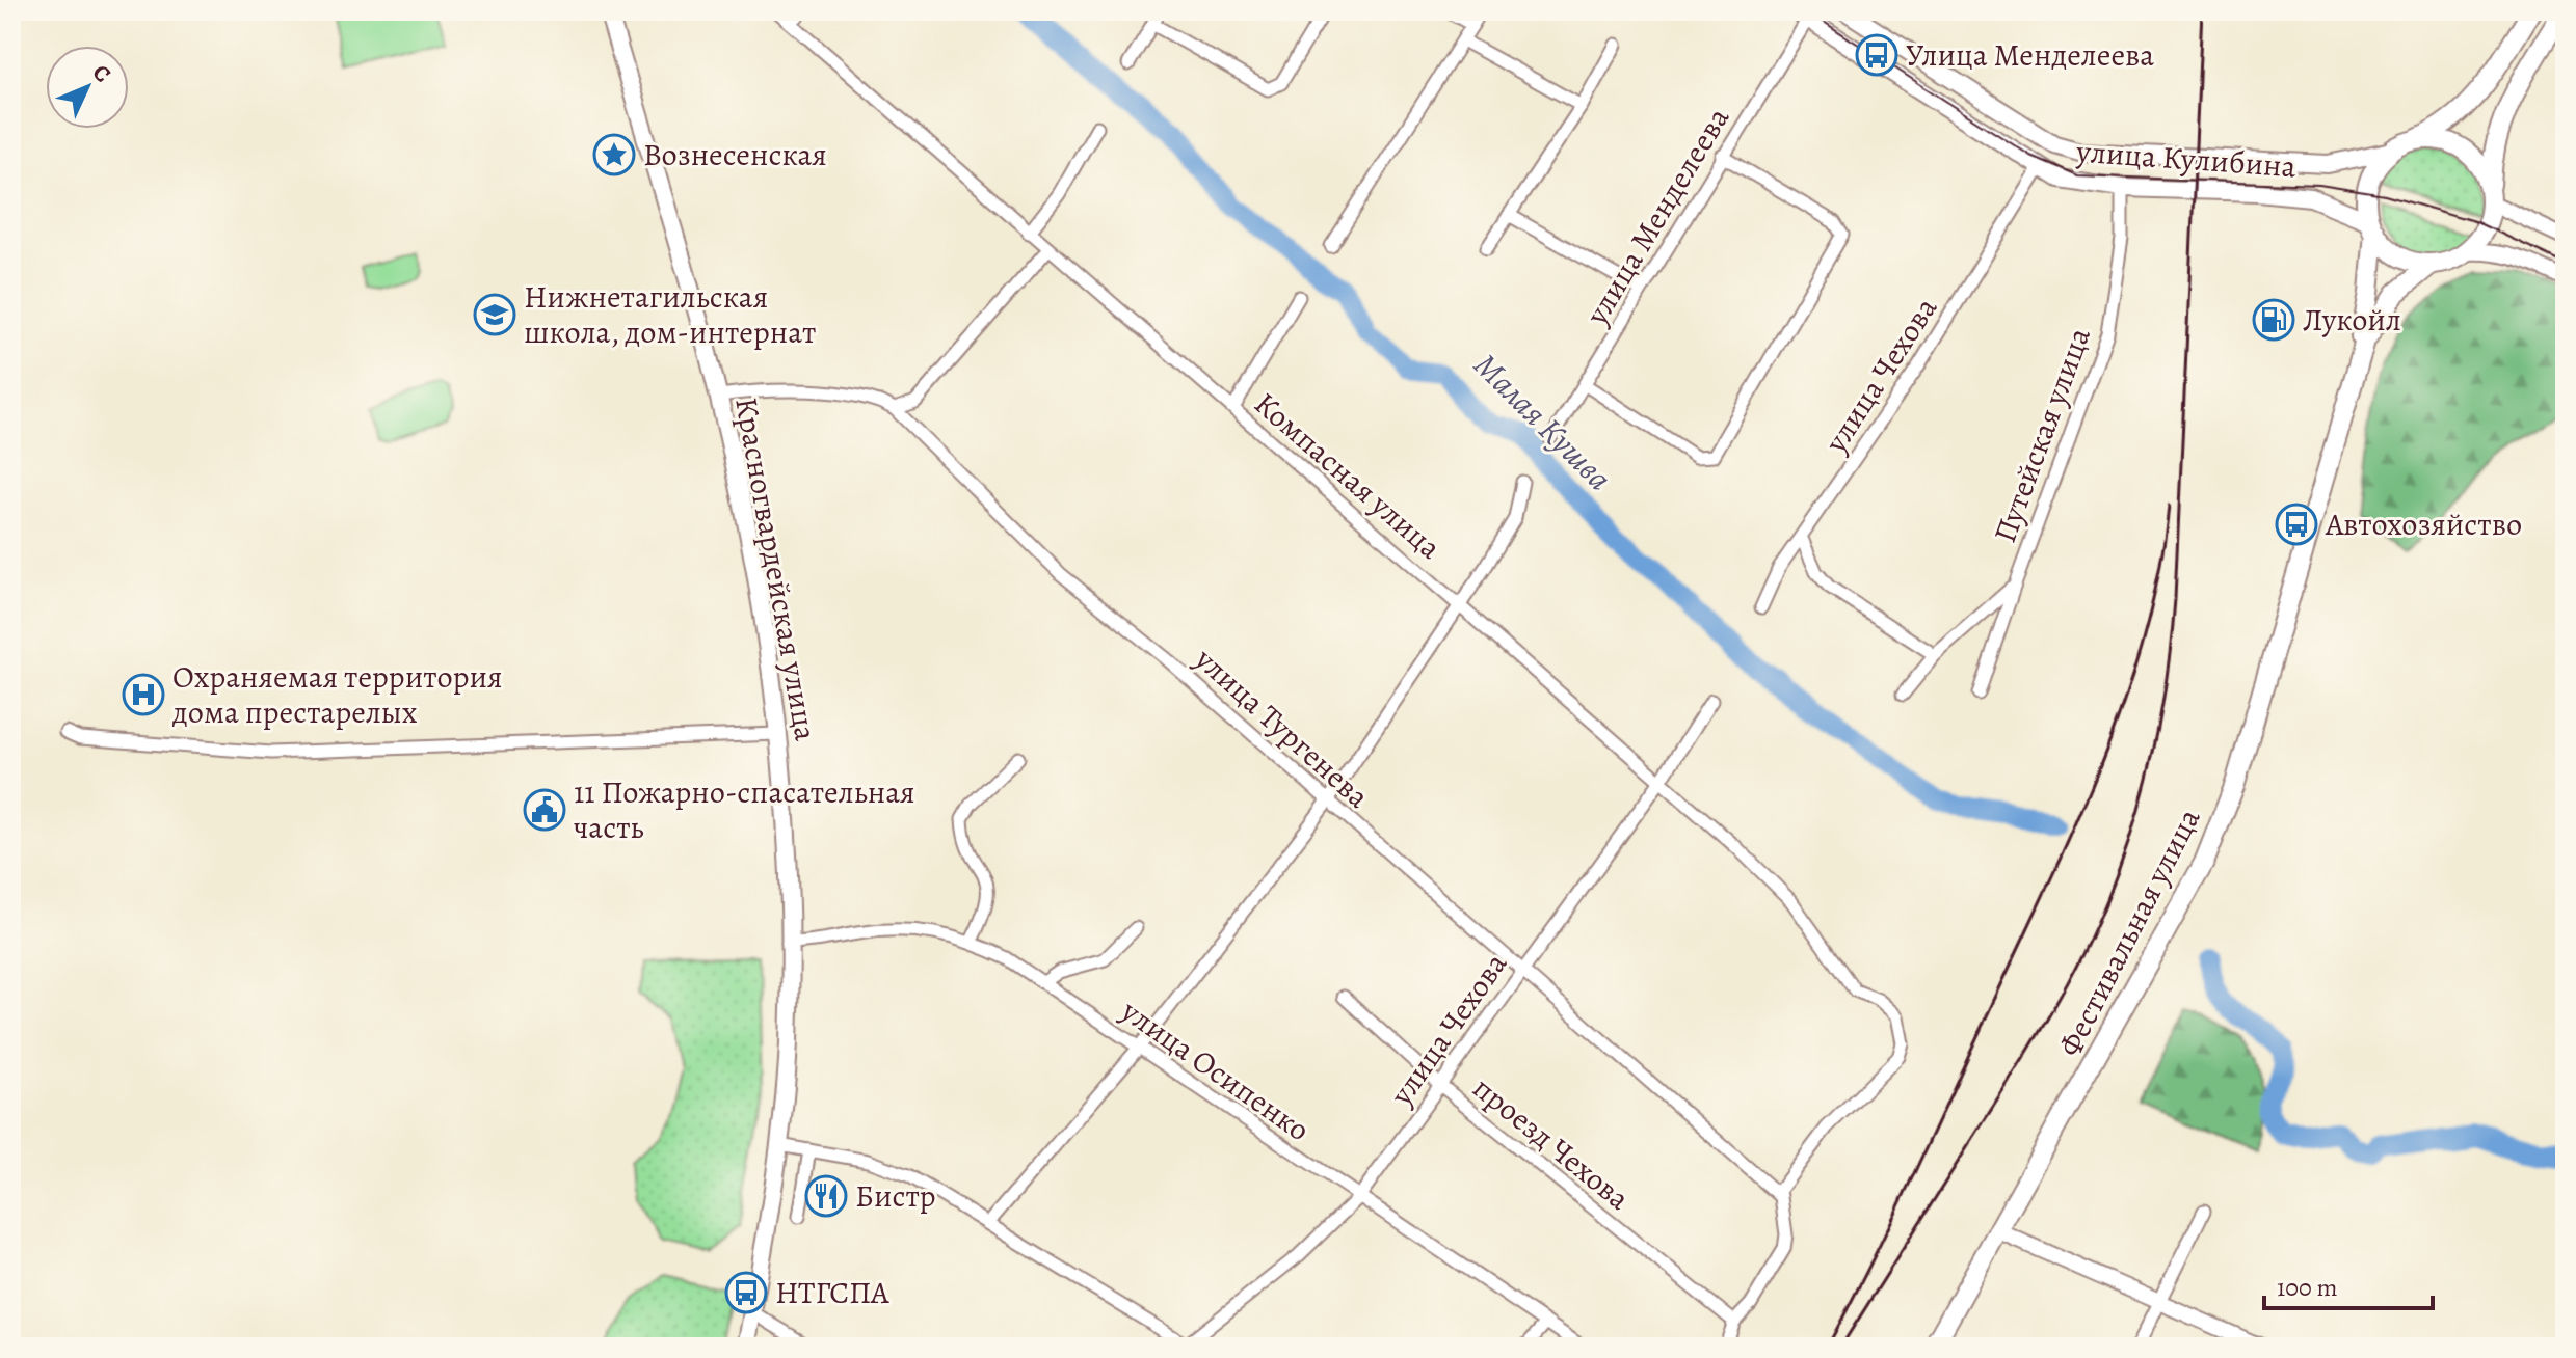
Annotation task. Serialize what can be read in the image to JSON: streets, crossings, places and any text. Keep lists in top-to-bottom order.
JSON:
{
  "streets": {
    "main road": ["улица Кулибина", "Красногвардейская улица", "Фестивальная улица"],
    "street": [
      "улица Менделеева",
      "улица Чехова",
      "Путейская улица",
      "Компасная улица",
      "улица Тургенева",
      "улица Осипенко",
      "проезд Чехова"
    ]
  },
  "crossings": [
    ["улица Кулибина", "улица Менделеева"],
    ["улица Кулибина", "улица Чехова"],
    ["улица Кулибина", "Путейская улица"],
    ["улица Кулибина", "Фестивальная улица"],
    ["улица Чехова", "Компасная улица"],
    ["улица Чехова", "улица Тургенева"],
    ["улица Чехова", "улица Осипенко"],
    ["улица Чехова", "проезд Чехова"],
    ["Компасная улица", "улица Тургенева"],
    ["Красногвардейская улица", "улица Тургенева"],
    ["Красногвардейская улица", "улица Осипенко"]
  ],
  "water": ["Малая Кушва"],
  "places": {
    "bus stop": ["Улица Менделеева", "Автохозяйство", "НТГСПА"],
    "place": ["Вознесенская"],
    "school or university": ["Нижнетагильская школа, дом-интернат"],
    "fuel station": ["Лукойл"],
    "hospital": ["Охраняемая территория дома престарелых"],
    "public building": ["11 Пожарно-спасательная часть"],
    "restaurant": ["Бистр"]
  },
  "scale_bar": "100 m",
  "north": "top right"
}
